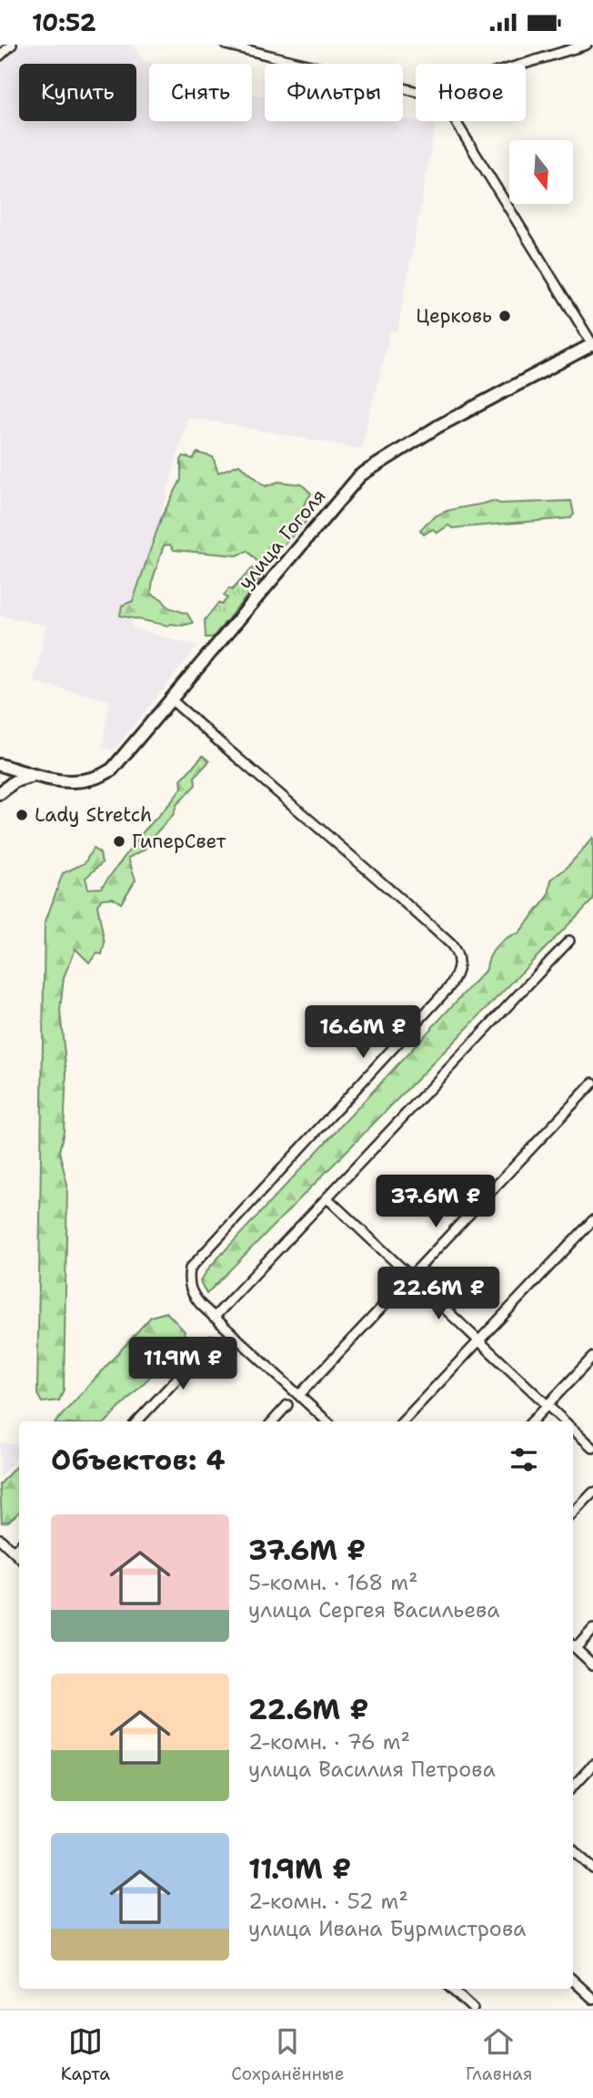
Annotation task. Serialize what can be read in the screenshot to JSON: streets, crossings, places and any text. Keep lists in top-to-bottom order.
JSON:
{
  "streets": {
    "main road": ["улица Гоголя"]
  },
  "places": ["Церковь", "Lady Stretch", "ГиперСвет"],
  "north": "bottom",
  "page": {
    "status": "10:52",
    "chip": [
      "Купить",
      "Снять",
      "Фильтры",
      "Новое"
    ],
    "price": [
      "16.6M ₽",
      "37.6M ₽",
      "22.6M ₽",
      "11.9M ₽"
    ],
    "heading": "Объектов: 4",
    "list": [
      {
        "name": "37.6M ₽",
        "note": "5-комн. · 168 m² · улица Сергея Васильева"
      },
      {
        "name": "22.6M ₽",
        "note": "2-комн. · 76 m² · улица Василия Петрова"
      },
      {
        "name": "11.9M ₽",
        "note": "2-комн. · 52 m² · улица Ивана Бурмистрова"
      }
    ],
    "tabs": ["Карта", "Сохранённые", "Главная"]
  }
}
